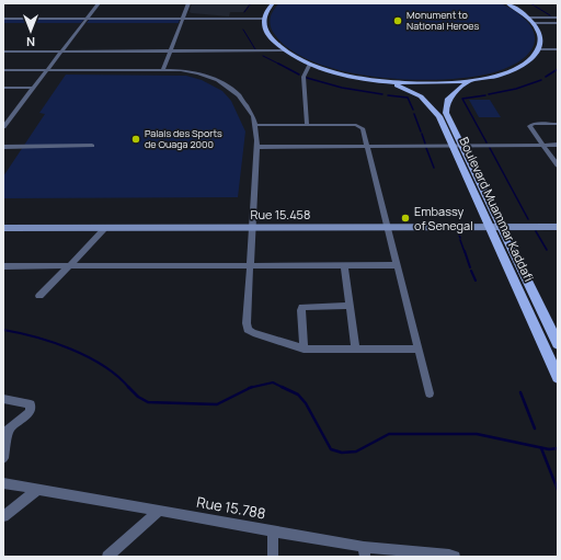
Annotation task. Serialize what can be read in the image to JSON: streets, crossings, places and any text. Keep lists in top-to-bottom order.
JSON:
{
  "streets": {
    "main road": ["Boulevard Muammar Kaddafi", "Rue 15.458"],
    "street": ["Rue 15.788"]
  },
  "crossings": [
    ["Boulevard Muammar Kaddafi", "Rue 15.458"]
  ],
  "places": ["Monument to National Heroes", "Palais des Sports de Ouaga 2000", "Embassy of Senegal"],
  "north": "bottom"
}
